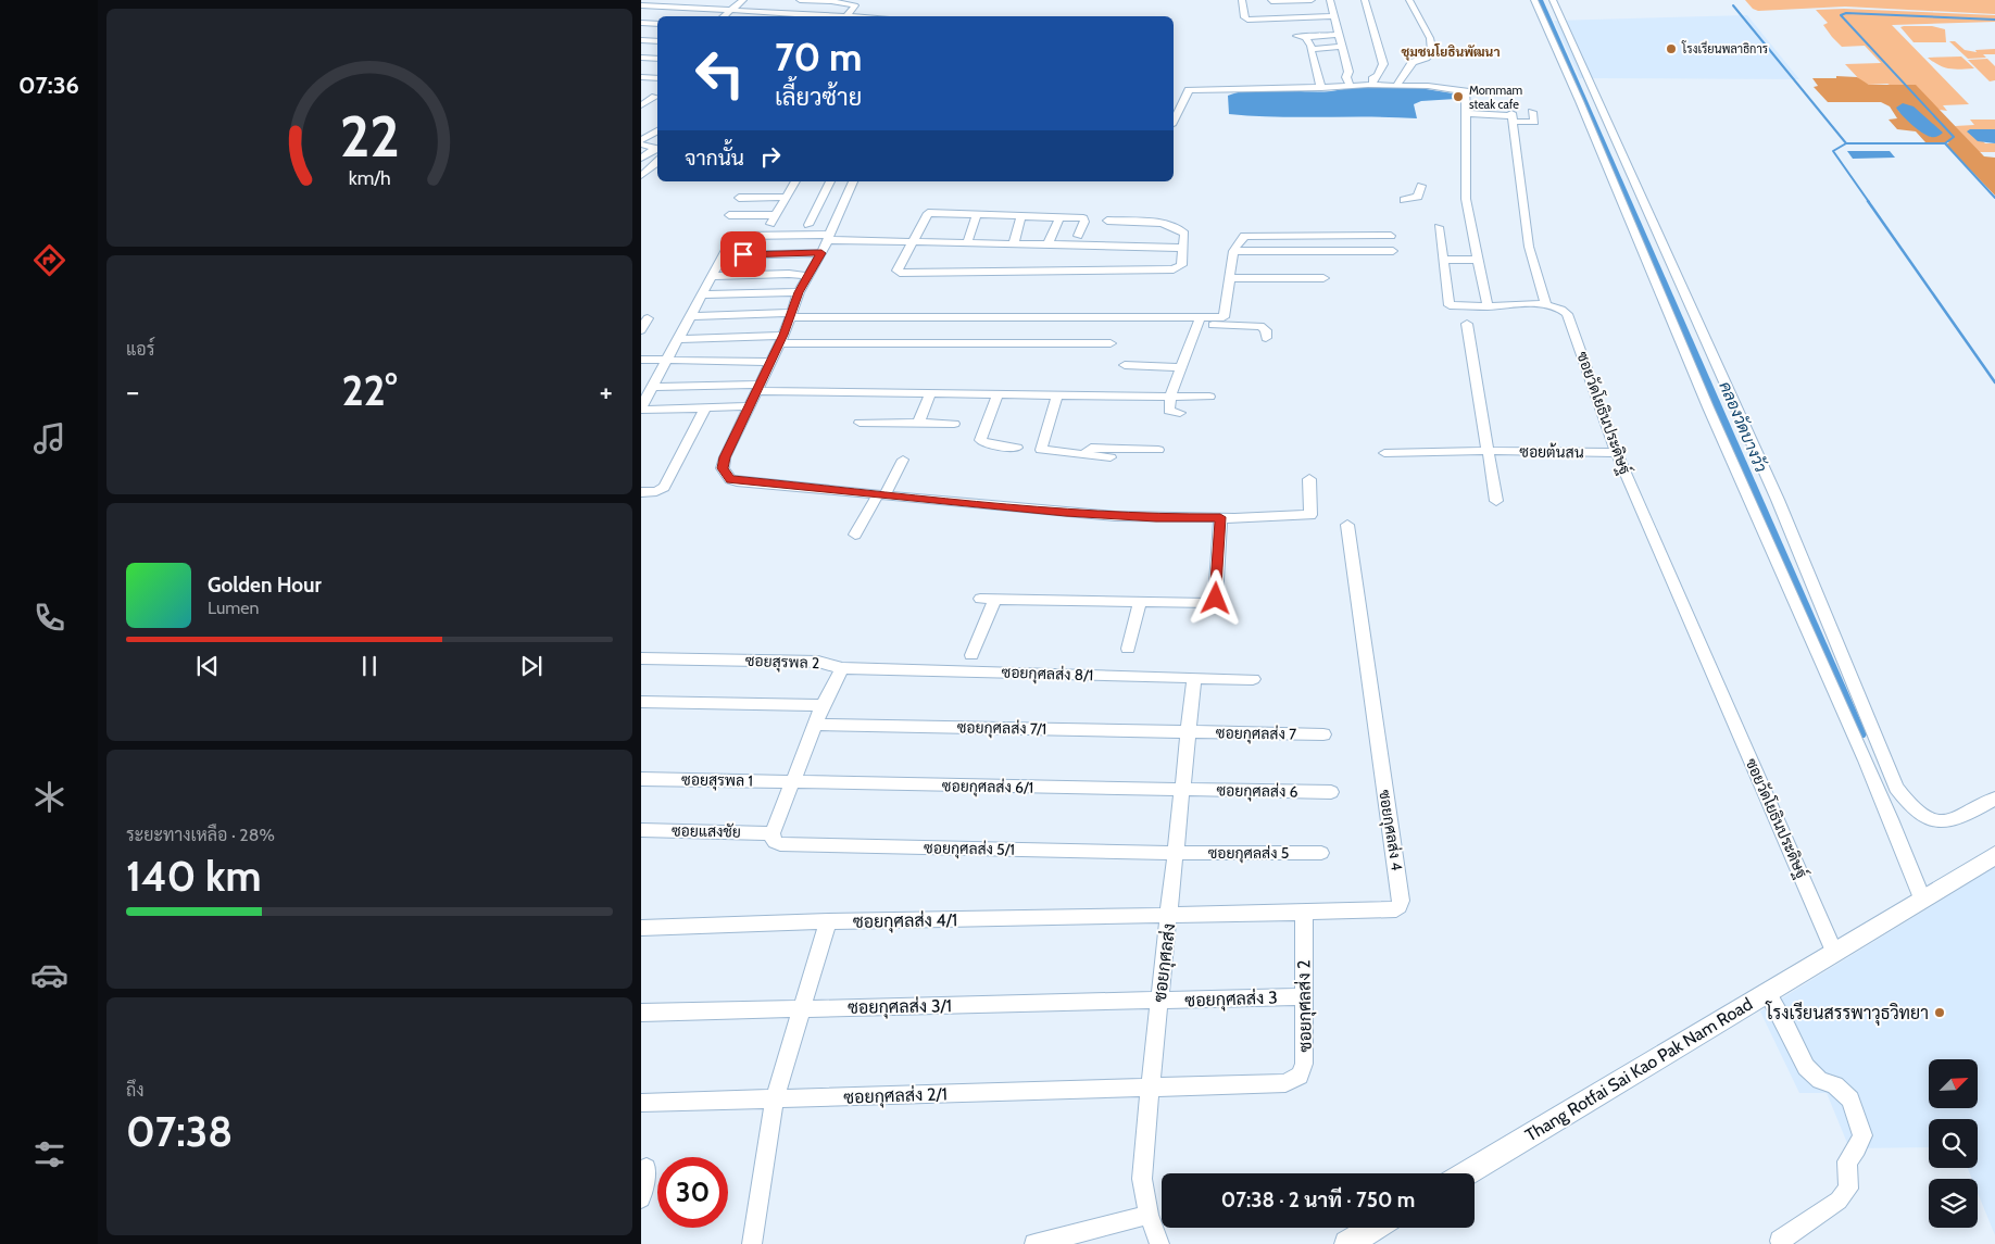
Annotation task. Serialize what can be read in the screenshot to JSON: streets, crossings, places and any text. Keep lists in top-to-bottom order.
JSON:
{
  "streets": {
    "main road": ["Thang Rotfai Sai Kao Pak Nam Road"],
    "street": [
      "ซอยวัดโยธินประดิษฐ์",
      "ซอยต้นสน",
      "ซอยสุรพล 2",
      "ซอยกุศลส่ง 8/1",
      "ซอยกุศลส่ง 7/1",
      "ซอยกุศลส่ง 7",
      "ซอยสุรพล 1",
      "ซอยกุศลส่ง 6/1",
      "ซอยกุศลส่ง 6",
      "ซอยกุศลส่ง 4",
      "ซอยแสงชัย",
      "ซอยกุศลส่ง 5/1",
      "ซอยกุศลส่ง 5",
      "ซอยกุศลส่ง 4/1",
      "ซอยกุศลส่ง",
      "ซอยกุศลส่ง 3",
      "ซอยกุศลส่ง 3/1",
      "ซอยกุศลส่ง 2",
      "ซอยกุศลส่ง 2/1"
    ]
  },
  "crossings": [
    ["ซอยวัดโยธินประดิษฐ์", "ซอยต้นสน"],
    ["ซอยวัดโยธินประดิษฐ์", "Thang Rotfai Sai Kao Pak Nam Road"],
    ["ซอยสุรพล 2", "ซอยกุศลส่ง 8/1"],
    ["ซอยสุรพล 2", "ซอยกุศลส่ง 7/1"],
    ["ซอยสุรพล 2", "ซอยสุรพล 1"],
    ["ซอยสุรพล 2", "ซอยกุศลส่ง 6/1"],
    ["ซอยสุรพล 2", "ซอยแสงชัย"],
    ["ซอยสุรพล 2", "ซอยกุศลส่ง 5/1"],
    ["ซอยกุศลส่ง 8/1", "ซอยกุศลส่ง"],
    ["ซอยกุศลส่ง 7/1", "ซอยกุศลส่ง 7"],
    ["ซอยกุศลส่ง 7/1", "ซอยกุศลส่ง"],
    ["ซอยกุศลส่ง 7", "ซอยกุศลส่ง"],
    ["ซอยสุรพล 1", "ซอยกุศลส่ง 6/1"],
    ["ซอยกุศลส่ง 6/1", "ซอยกุศลส่ง 6"],
    ["ซอยกุศลส่ง 6/1", "ซอยกุศลส่ง"],
    ["ซอยกุศลส่ง 6", "ซอยกุศลส่ง"],
    ["ซอยกุศลส่ง 4", "ซอยกุศลส่ง 4/1"],
    ["ซอยกุศลส่ง 4", "ซอยกุศลส่ง"],
    ["ซอยกุศลส่ง 4", "ซอยกุศลส่ง 2"],
    ["ซอยแสงชัย", "ซอยกุศลส่ง 5/1"],
    ["ซอยกุศลส่ง 5/1", "ซอยกุศลส่ง 5"],
    ["ซอยกุศลส่ง 5/1", "ซอยกุศลส่ง"],
    ["ซอยกุศลส่ง 5", "ซอยกุศลส่ง"],
    ["ซอยกุศลส่ง 4/1", "ซอยกุศลส่ง"],
    ["ซอยกุศลส่ง", "ซอยกุศลส่ง 3"],
    ["ซอยกุศลส่ง", "ซอยกุศลส่ง 3/1"],
    ["ซอยกุศลส่ง", "ซอยกุศลส่ง 2"],
    ["ซอยกุศลส่ง", "ซอยกุศลส่ง 2/1"],
    ["ซอยกุศลส่ง 3", "ซอยกุศลส่ง 3/1"],
    ["ซอยกุศลส่ง 3", "ซอยกุศลส่ง 2"],
    ["ซอยกุศลส่ง 2", "ซอยกุศลส่ง 2/1"]
  ],
  "districts": ["ชุมชนโยธินพัฒนา"],
  "water": ["คลองวัดบางวัว"],
  "places": ["โรงเรียนพลาธิการ", "Mommam steak cafe", "โรงเรียนสรรพาวุธวิทยา"],
  "north": "top right",
  "page": {
    "tabs": "07:36",
    "turn": ["70 m", "เลี้ยวซ้าย"],
    "then": "จากนั้น",
    "tile": [
      "แอร์",
      ["ระยะทางเหลือ · 28%", "140 km"],
      ["ถึง", "07:38"]
    ],
    "heat": ["−", "22°", "+"],
    "song": ["Golden Hour", "Lumen"],
    "limit": "30",
    "trip": "07:38 · 2 นาที · 750 m",
    "gauge": ["22", "km/h"]
  }
}
